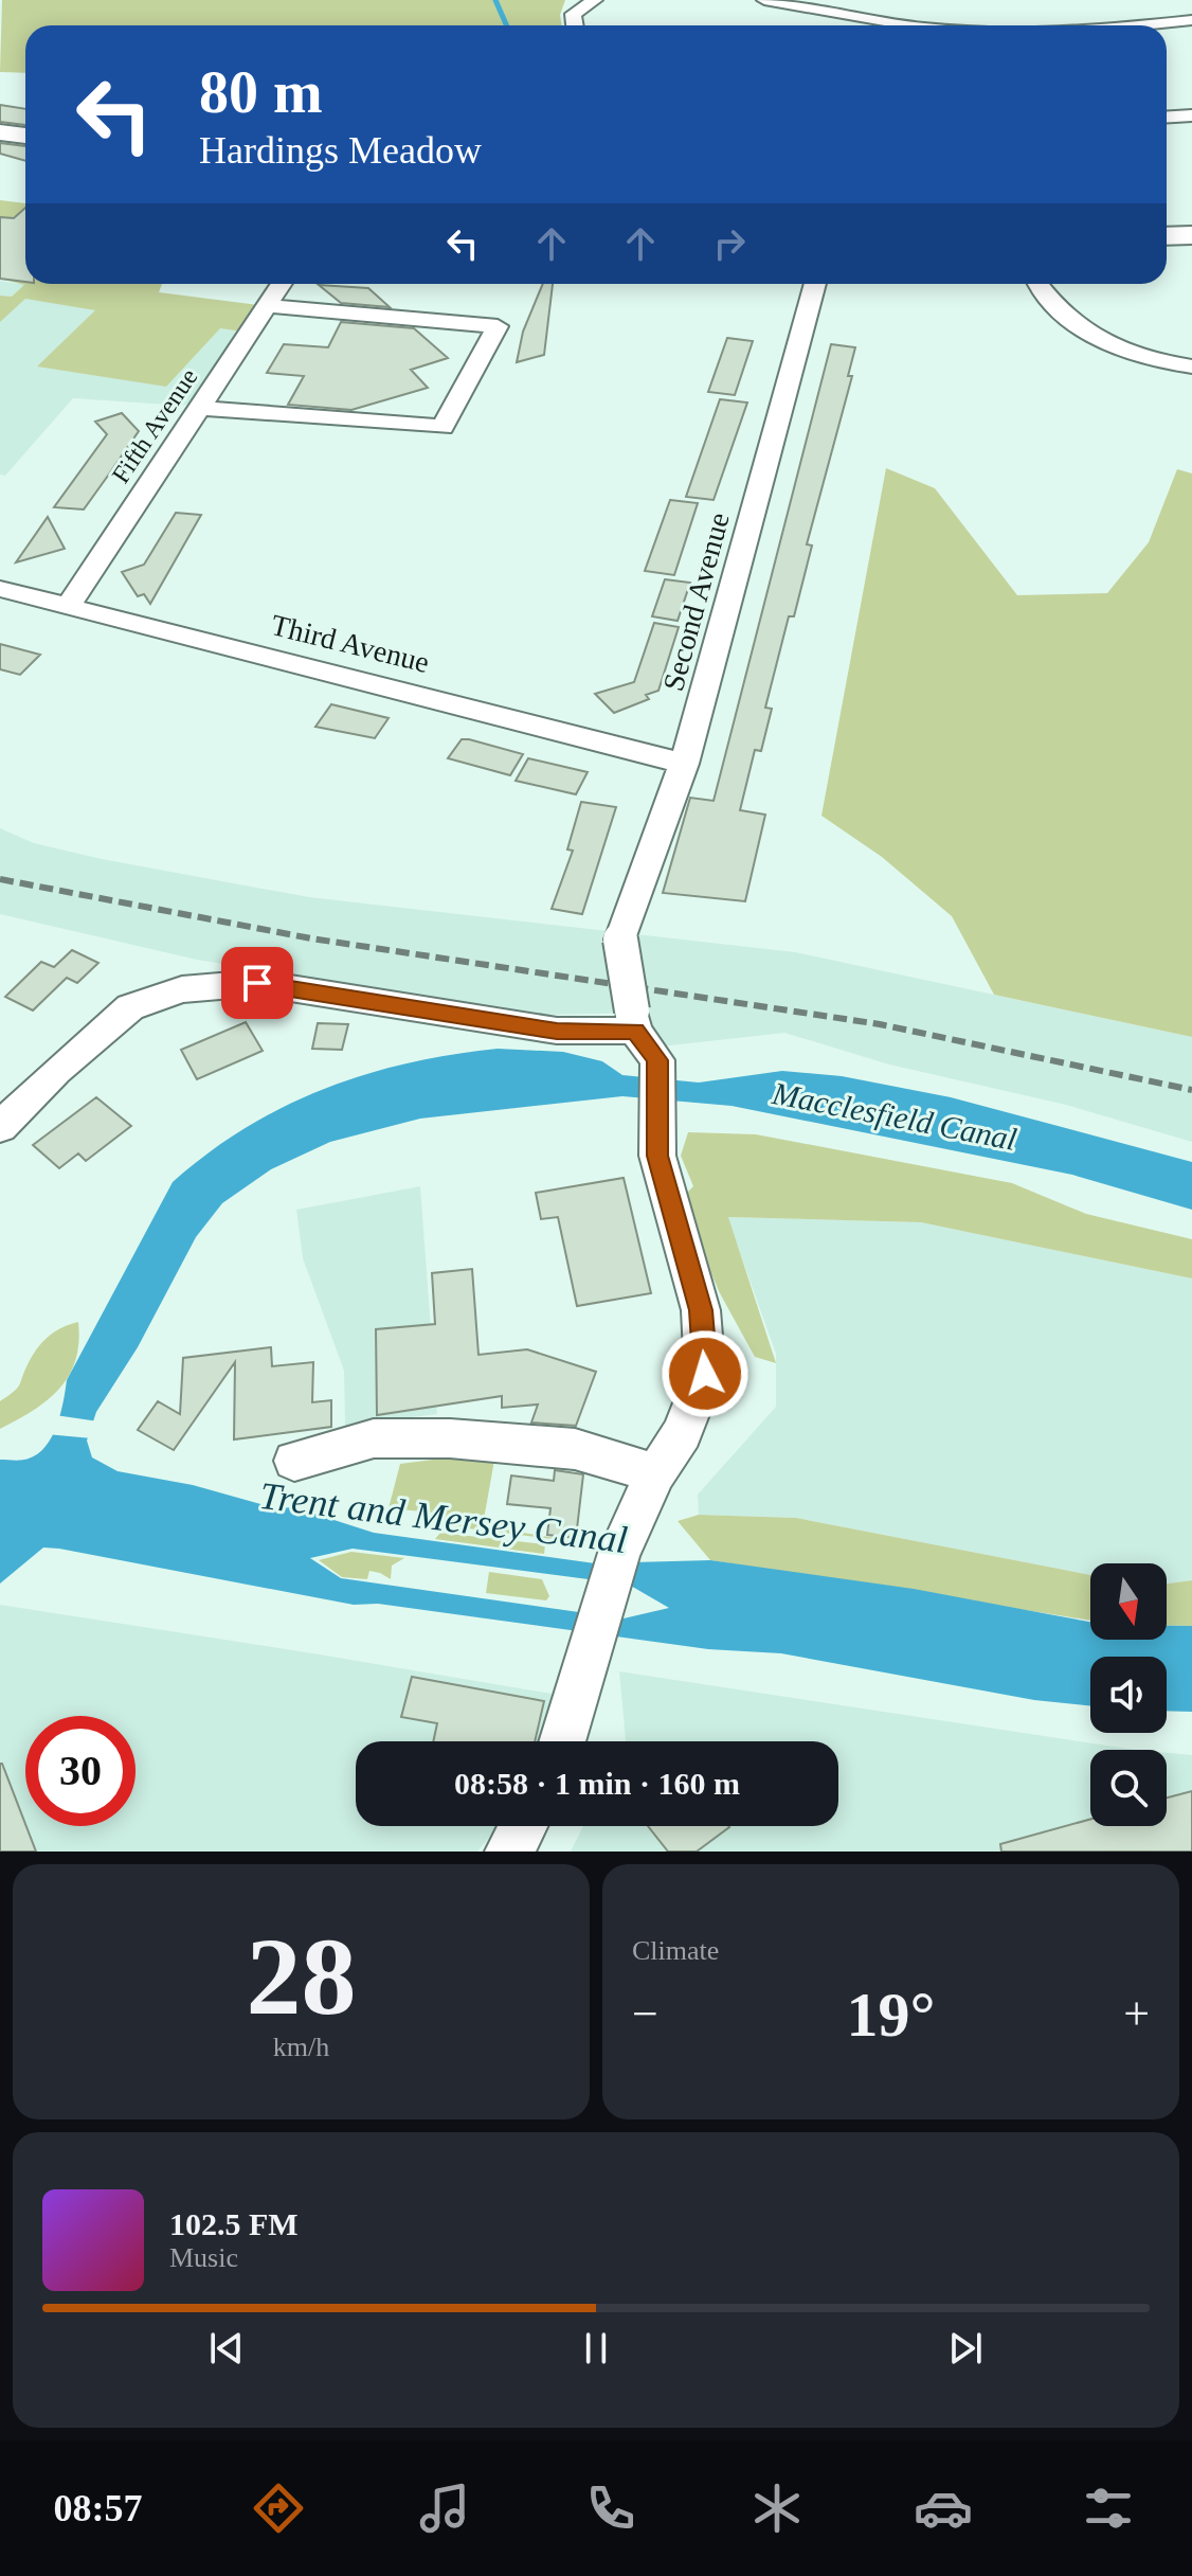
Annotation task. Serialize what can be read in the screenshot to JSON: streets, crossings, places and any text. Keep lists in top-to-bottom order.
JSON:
{
  "streets": {
    "street": ["Fifth Avenue", "Second Avenue", "Third Avenue"]
  },
  "crossings": [
    ["Fifth Avenue", "Third Avenue"],
    ["Second Avenue", "Third Avenue"]
  ],
  "water": ["Macclesfield Canal", "Trent and Mersey Canal"],
  "north": "bottom",
  "page": {
    "turn": ["80 m", "Hardings Meadow"],
    "limit": "30",
    "trip": "08:58 · 1 min · 160 m",
    "tile": [
      ["28", "km/h"],
      "Climate"
    ],
    "heat": ["−", "19°", "+"],
    "song": ["102.5 FM", "Music"],
    "tabs": "08:57"
  }
}
